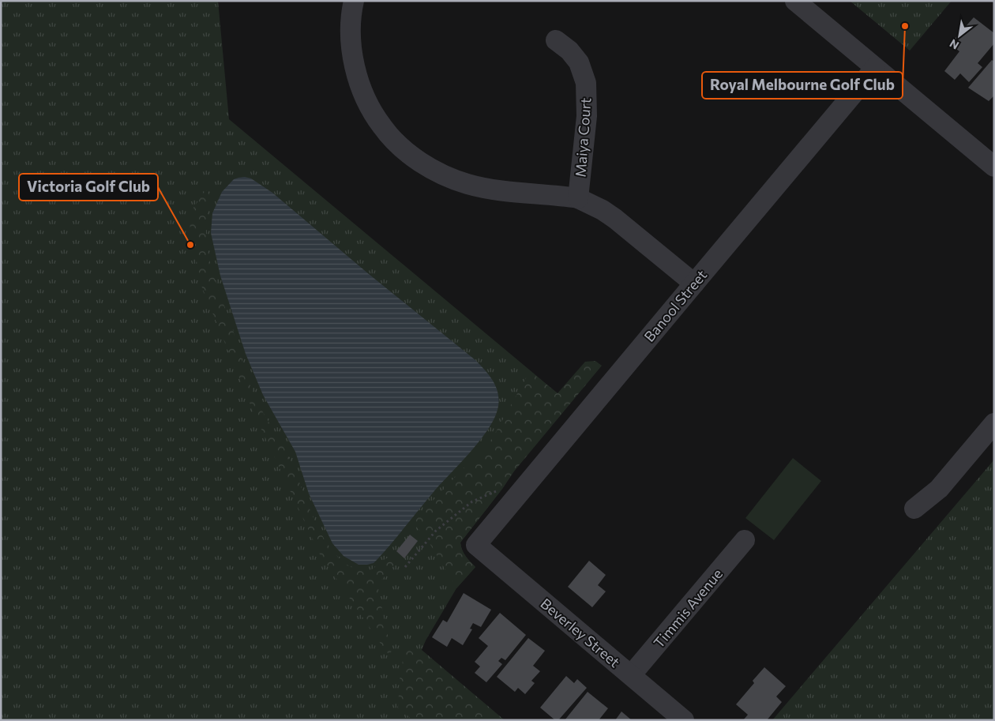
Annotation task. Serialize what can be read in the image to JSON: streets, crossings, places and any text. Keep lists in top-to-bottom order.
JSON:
{
  "streets": {
    "street": [
      "Maiya Court",
      "Banool Street",
      "Timmis Avenue",
      "Beverley Street"
    ]
  },
  "crossings": [
    ["Banool Street", "Beverley Street"],
    ["Timmis Avenue", "Beverley Street"]
  ],
  "places": ["Royal Melbourne Golf Club", "Victoria Golf Club"],
  "north": "bottom left"
}
